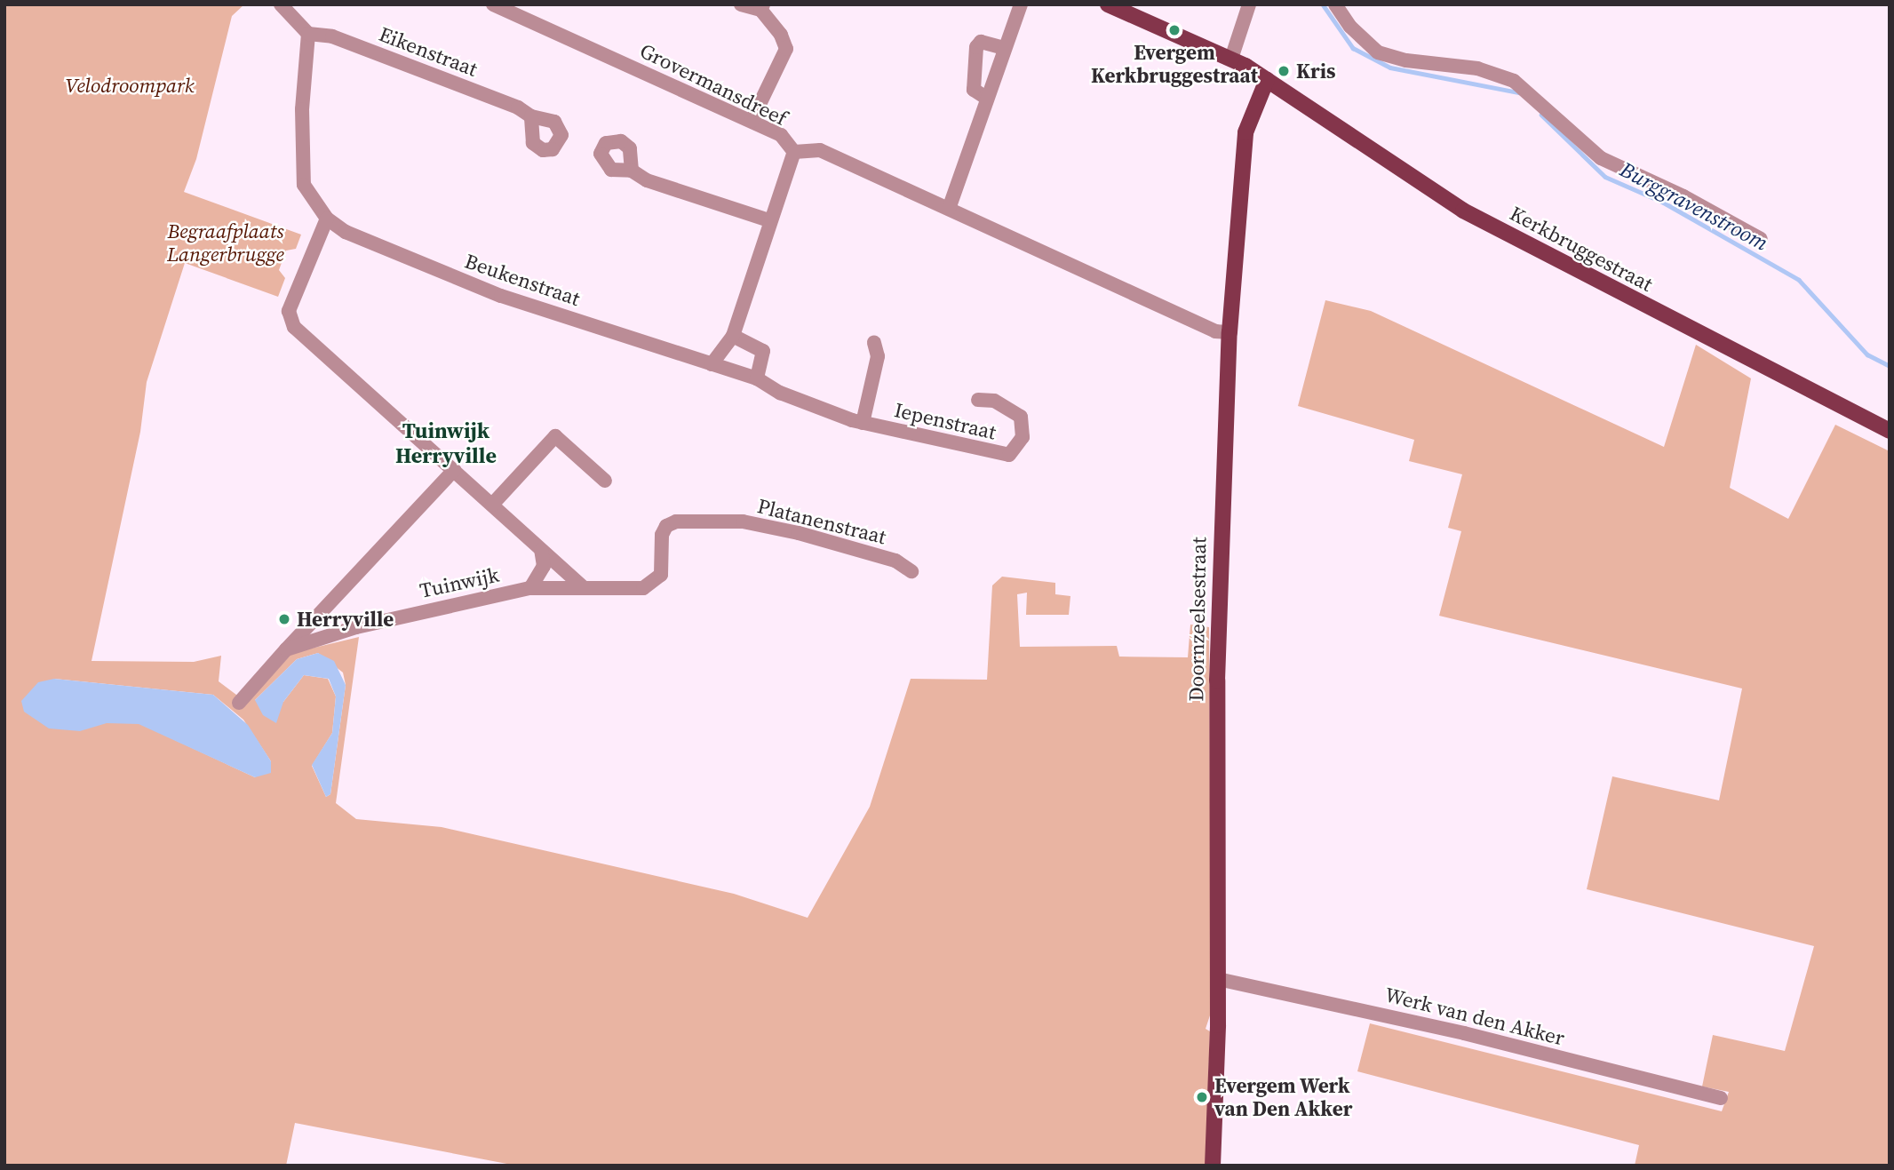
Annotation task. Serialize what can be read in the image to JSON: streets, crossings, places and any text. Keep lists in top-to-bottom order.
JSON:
{
  "streets": {
    "main road": ["Kerkbruggestraat", "Doornzeelsestraat"],
    "street": [
      "Eikenstraat",
      "Grovermansdreef",
      "Beukenstraat",
      "Iepenstraat",
      "Platanenstraat",
      "Tuinwijk",
      "Werk van den Akker"
    ]
  },
  "crossings": [
    ["Eikenstraat", "Beukenstraat"],
    ["Grovermansdreef", "Doornzeelsestraat"],
    ["Kerkbruggestraat", "Doornzeelsestraat"],
    ["Beukenstraat", "Iepenstraat"],
    ["Platanenstraat", "Tuinwijk"],
    ["Doornzeelsestraat", "Werk van den Akker"]
  ],
  "districts": ["Tuinwijk Herryville"],
  "water": ["Burggravenstroom"],
  "parks": ["Velodroompark", "Begraafplaats Langerbrugge"],
  "places": [
    "Evergem Kerkbruggestraat",
    "Kris",
    "Herryville",
    "Evergem Werk van Den Akker"
  ]
}
